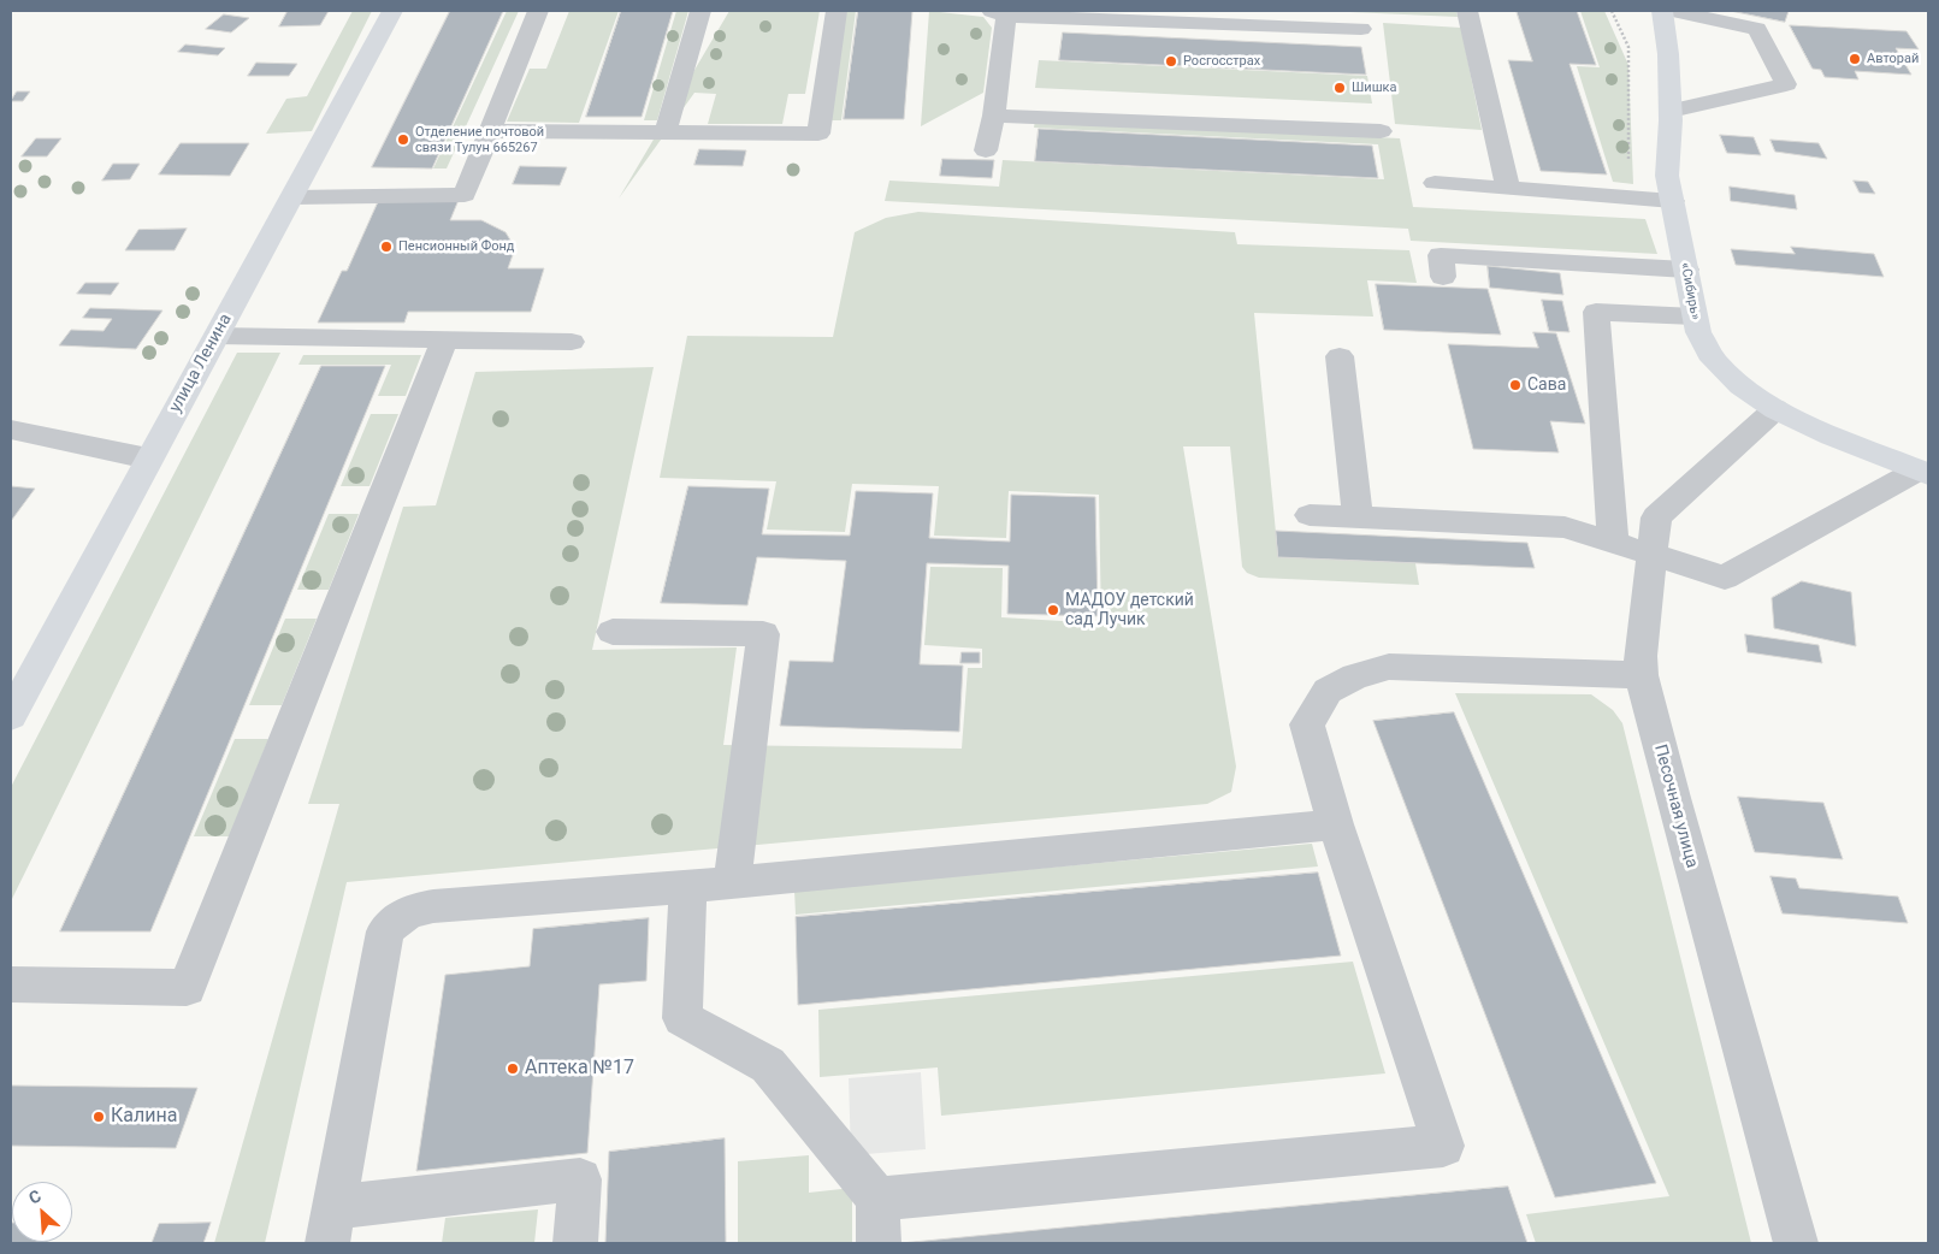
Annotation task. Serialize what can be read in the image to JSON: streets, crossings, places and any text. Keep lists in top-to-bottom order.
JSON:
{
  "streets": {
    "main road": ["«Сибирь»", "улица Ленина"],
    "street": ["Песочная улица"]
  },
  "crossings": [
    ["«Сибирь»", "Песочная улица"]
  ],
  "places": [
    "Авторай",
    "Росгосстрах",
    "Шишка",
    "Отделение почтовой связи Тулун 665267",
    "Пенсионный Фонд",
    "Сава",
    "МАДОУ детский сад Лучик",
    "Аптека №17",
    "Калина"
  ],
  "north": "top left"
}
